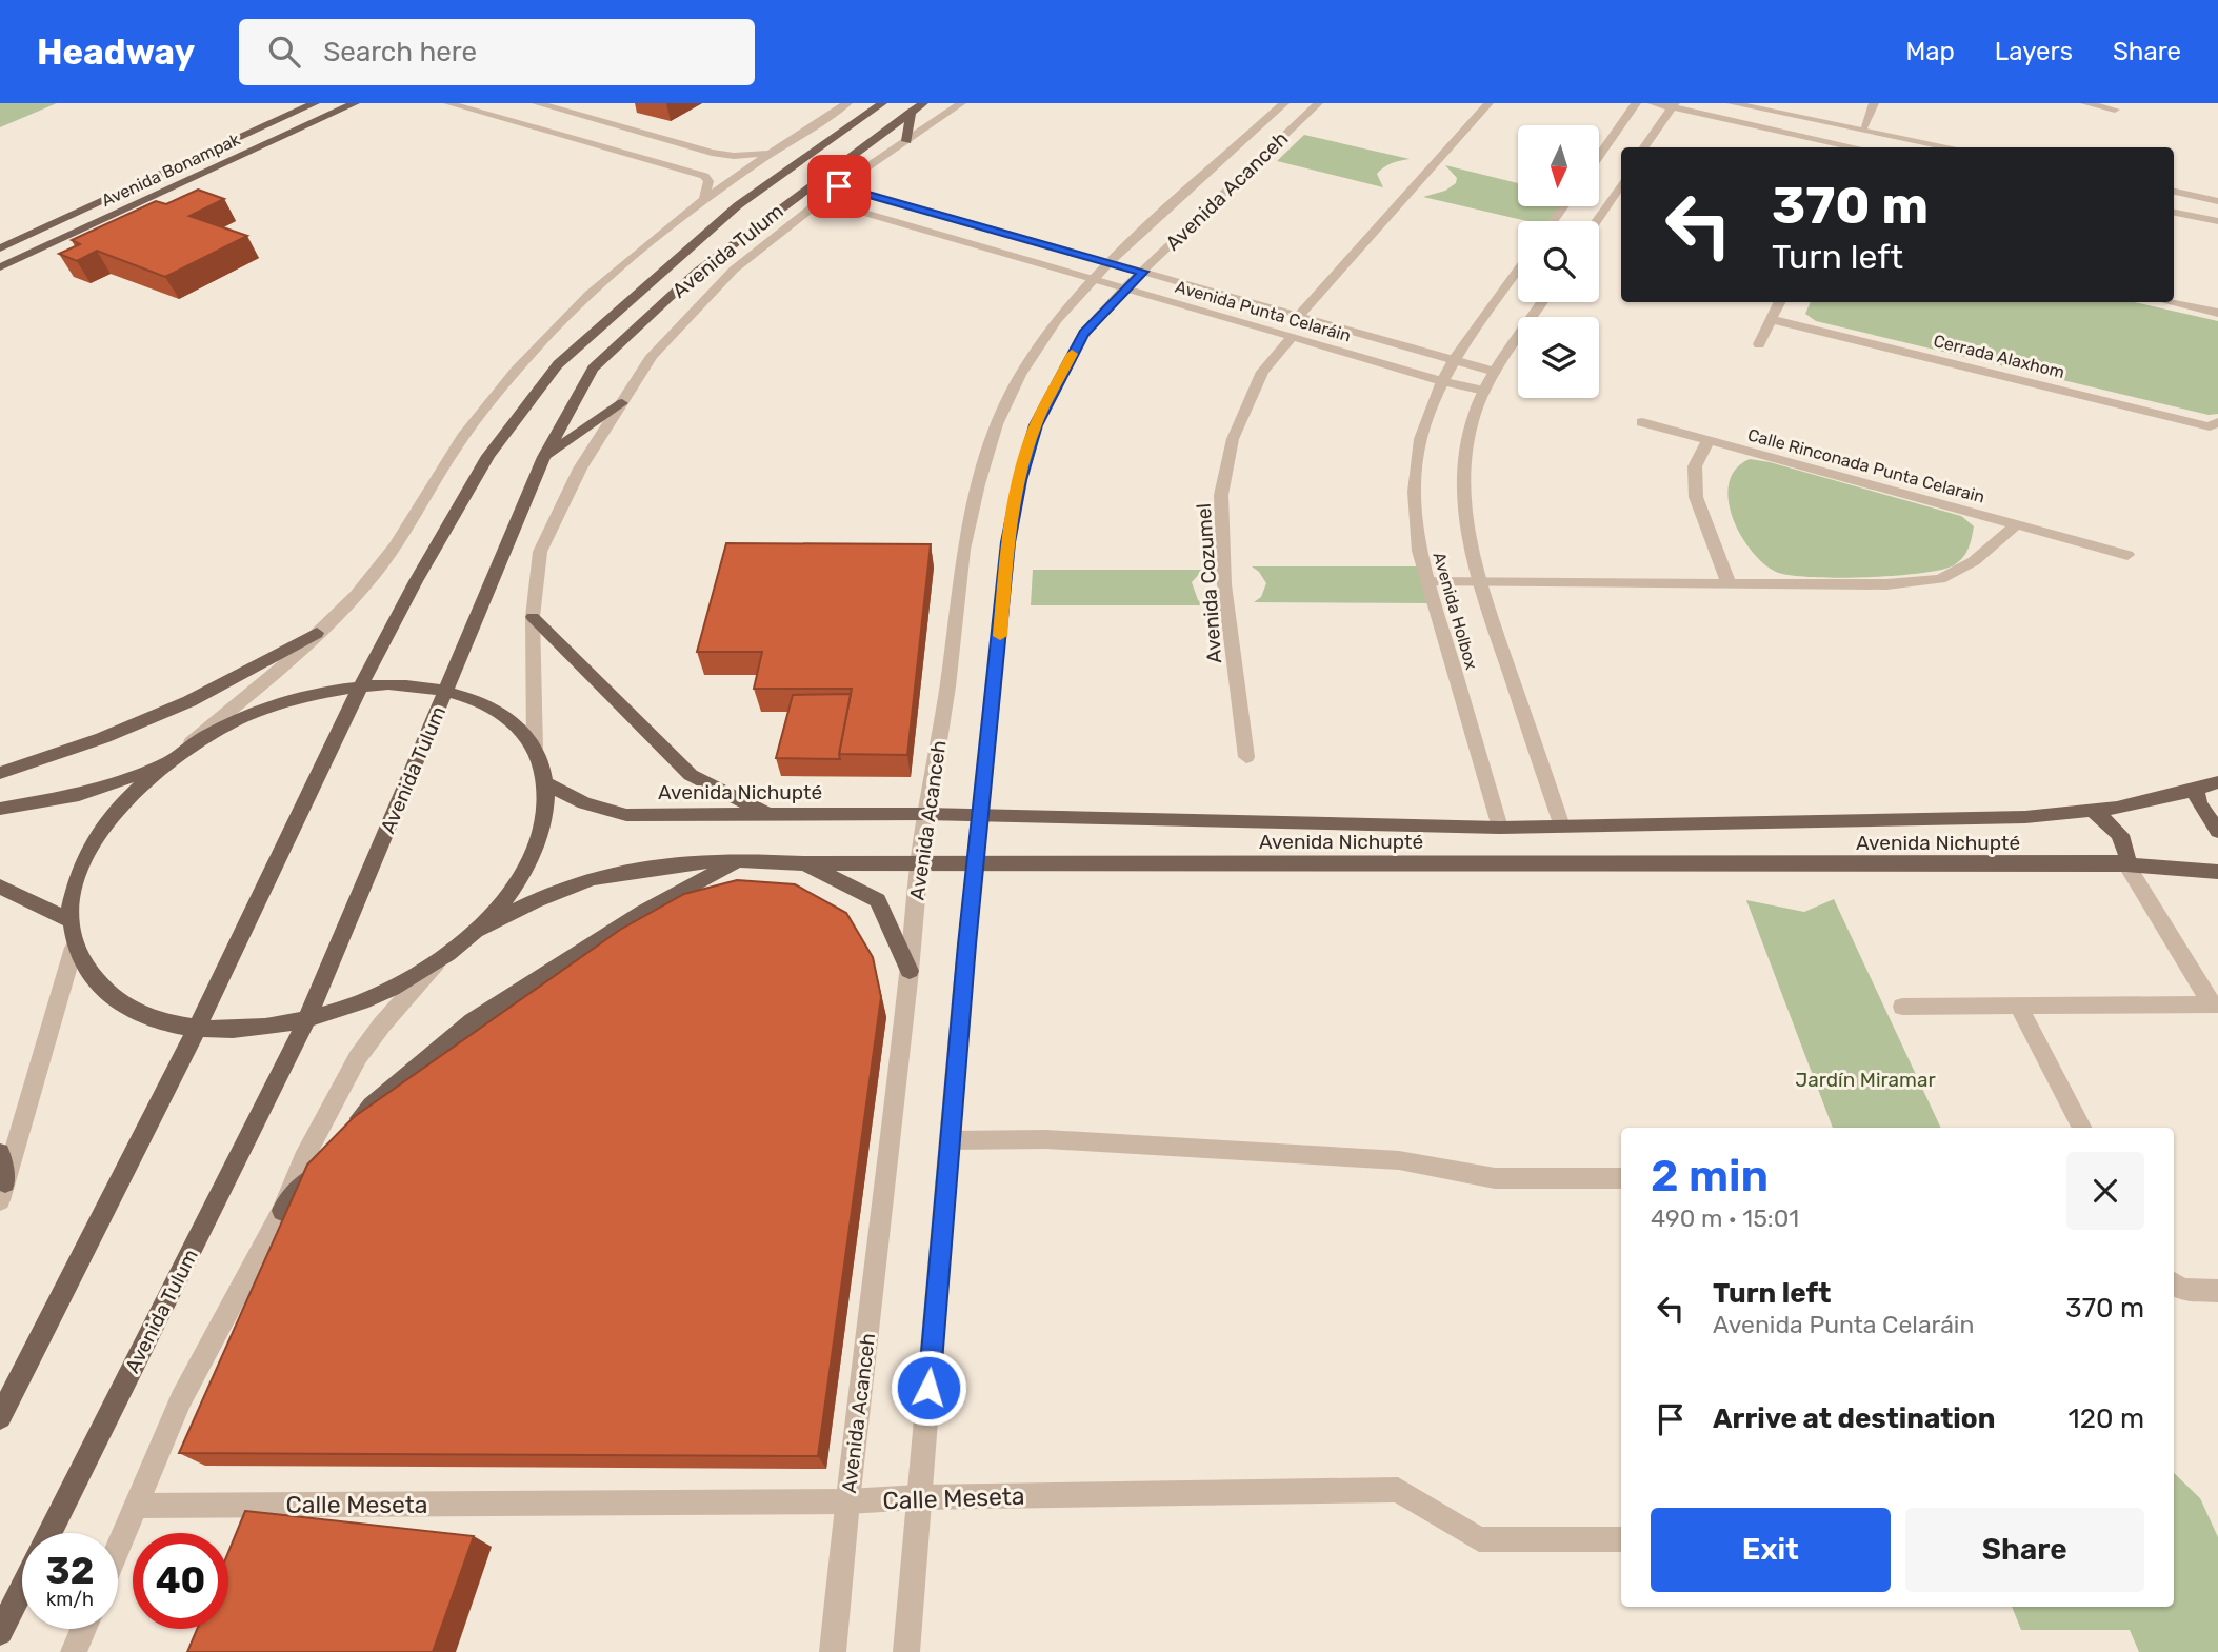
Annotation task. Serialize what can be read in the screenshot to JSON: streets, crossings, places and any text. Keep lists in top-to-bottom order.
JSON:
{
  "streets": {
    "main road": ["Avenida Bonampak", "Avenida Tulum", "Avenida Nichupté"],
    "street": [
      "Avenida Acanceh",
      "Avenida Punta Celaráin",
      "Cerrada Alaxhom",
      "Calle Rinconada Punta Celarain",
      "Avenida Cozumel",
      "Avenida Holbox",
      "Calle Meseta"
    ]
  },
  "crossings": [
    ["Avenida Acanceh", "Avenida Punta Celaráin"],
    ["Avenida Acanceh", "Avenida Nichupté"],
    ["Avenida Acanceh", "Calle Meseta"],
    ["Avenida Tulum", "Avenida Punta Celaráin"],
    ["Avenida Punta Celaráin", "Avenida Cozumel"],
    ["Avenida Punta Celaráin", "Avenida Holbox"],
    ["Avenida Holbox", "Avenida Nichupté"]
  ],
  "parks": ["Jardín Miramar"],
  "north": "bottom",
  "page": {
    "header": "Headway",
    "search": "Search here",
    "nav": ["Map", "Layers", "Share"],
    "turn": ["370 m", "Turn left"],
    "heading": ["2 min", "490 m · 15:01"],
    "list": [
      {
        "name": "Turn left",
        "note": "Avenida Punta Celaráin",
        "value": "370 m"
      },
      {
        "name": "Arrive at destination",
        "value": "120 m"
      }
    ],
    "buttons": ["Exit", "Share"],
    "speed": "32 km/h",
    "limit": "40"
  }
}
